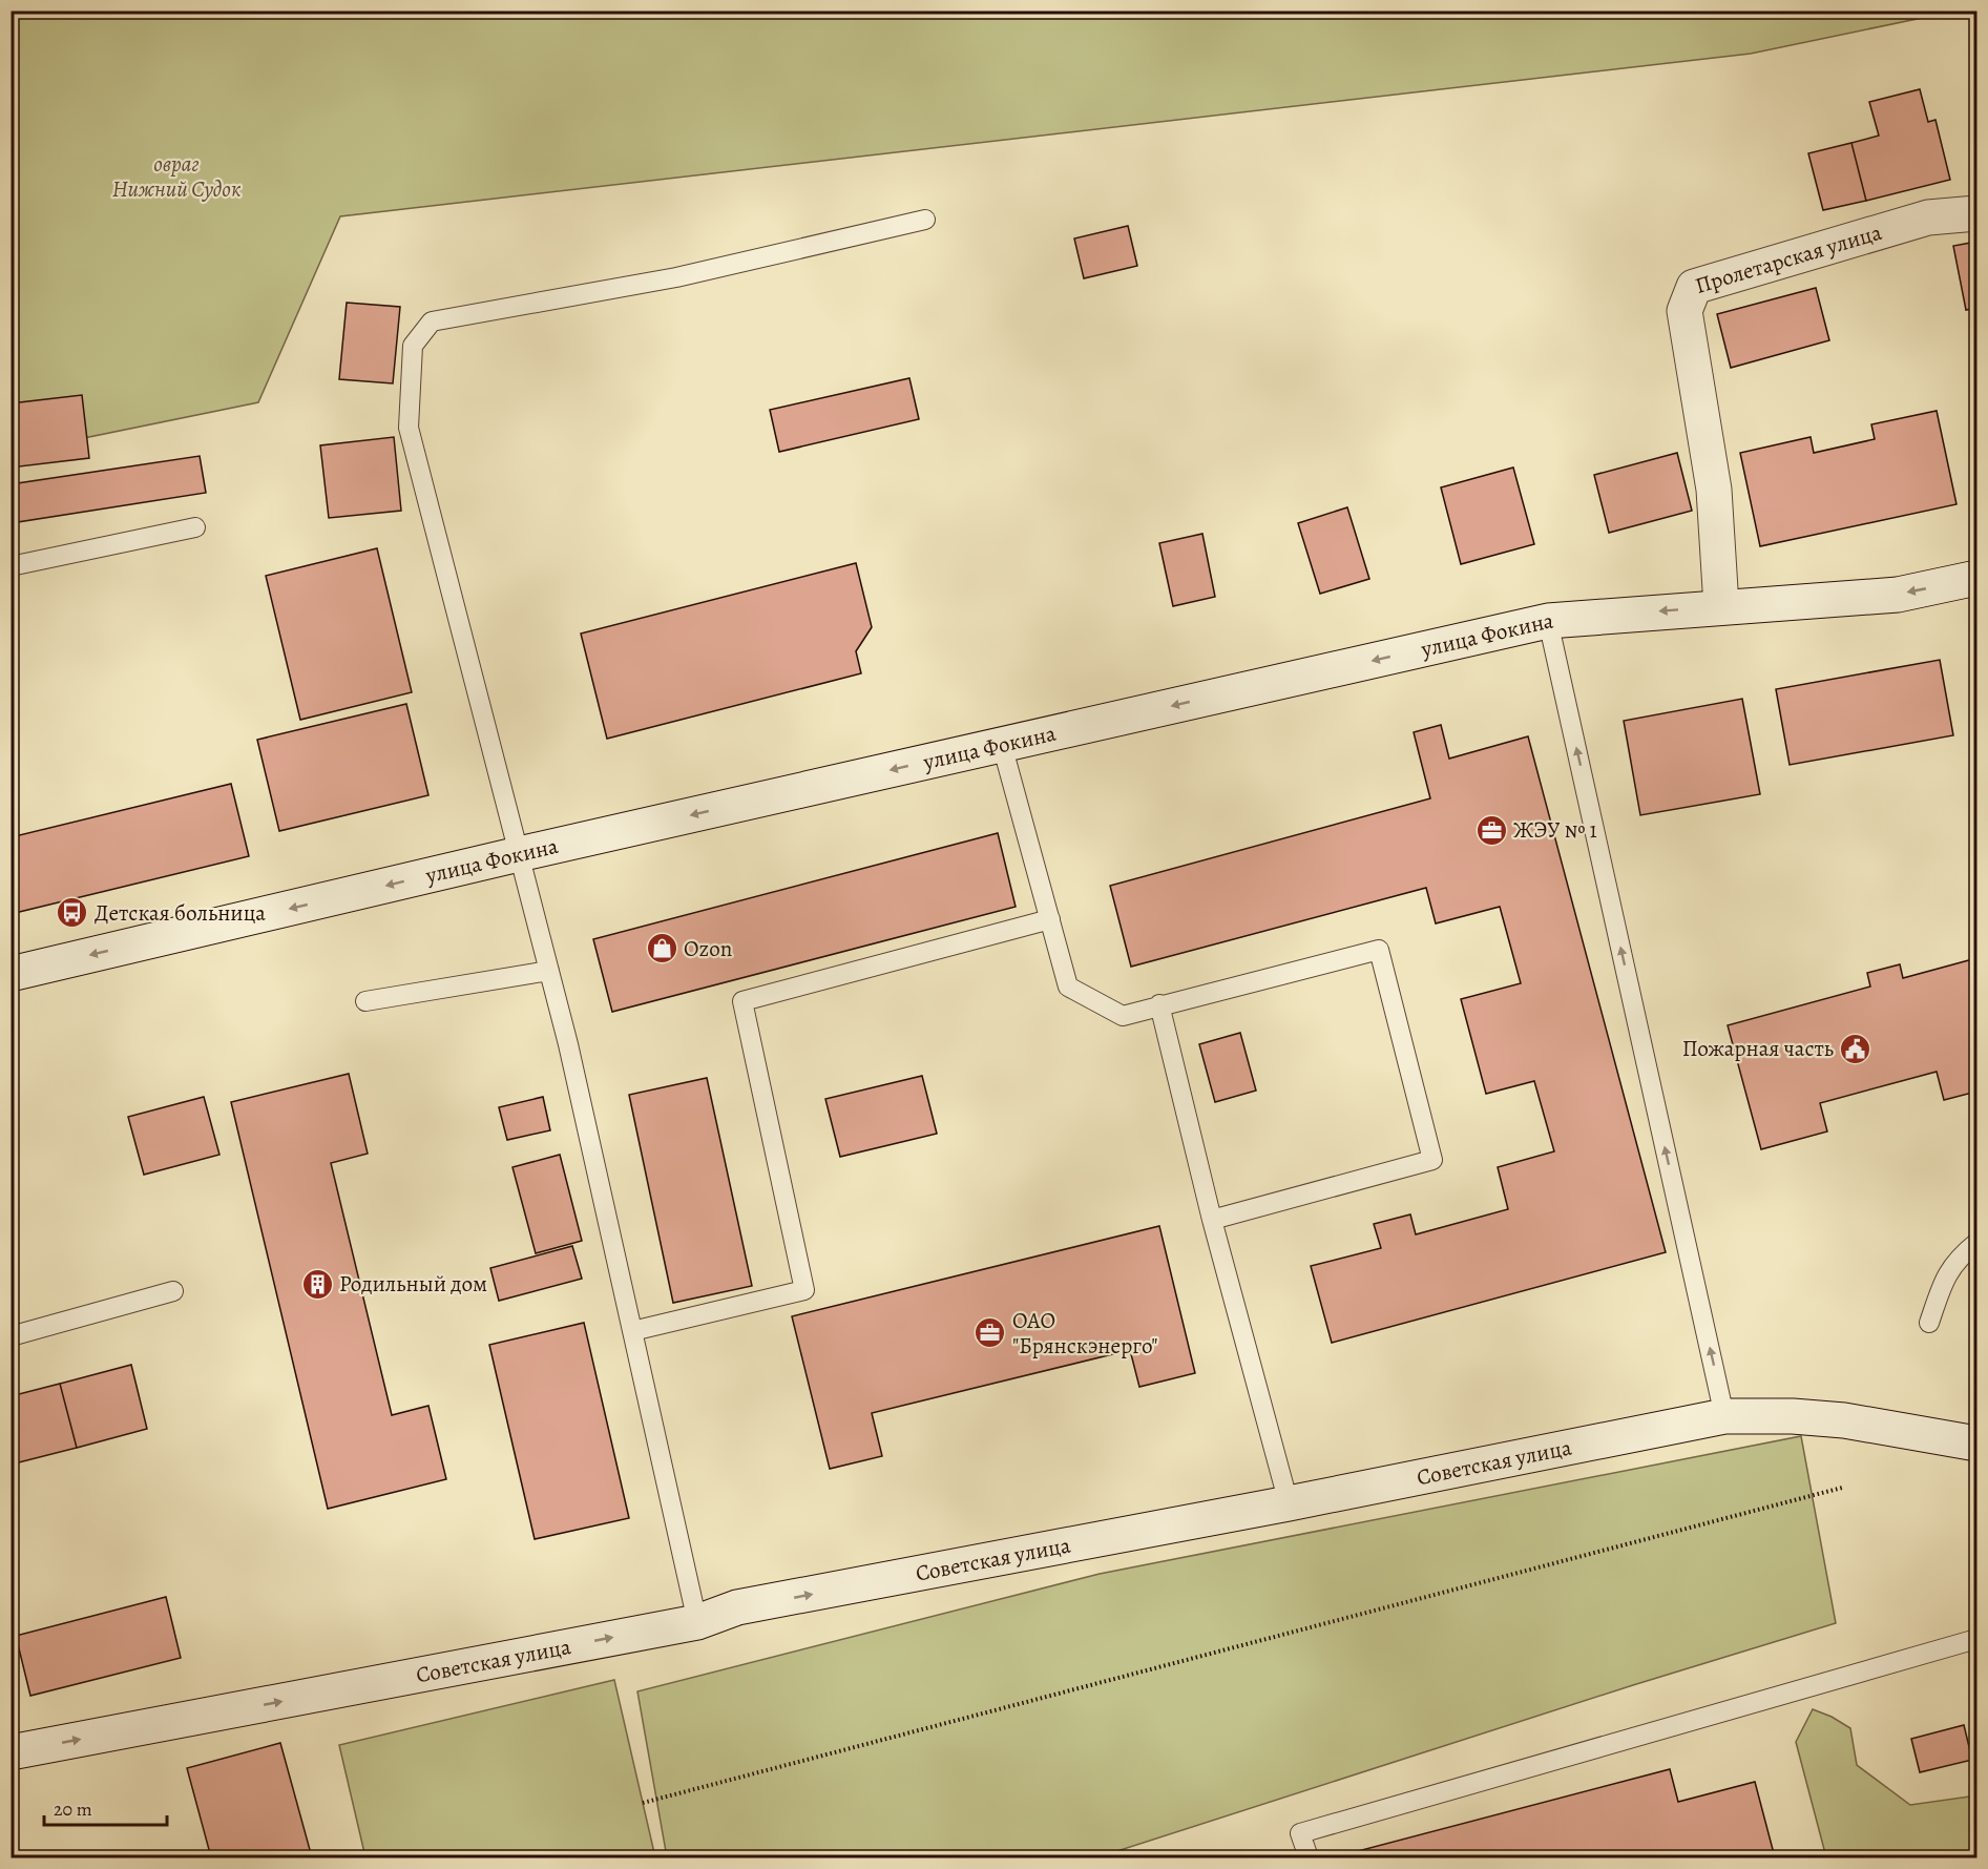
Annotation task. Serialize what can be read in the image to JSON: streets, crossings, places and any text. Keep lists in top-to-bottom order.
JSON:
{
  "streets": {
    "main road": ["Пролетарская улица", "улица Фокина", "Советская улица"]
  },
  "crossings": [
    ["Пролетарская улица", "улица Фокина"]
  ],
  "one_way": ["улица Фокина", "Советская улица"],
  "parks": ["овраг Нижний Судок"],
  "places": {
    "office": ["ЖЭУ № 1", "ОАО \"Брянскэнерго\""],
    "bus stop": ["Детская больница"],
    "shop": ["Ozon"],
    "public building": ["Пожарная часть"],
    "building": ["Родильный дом"]
  },
  "scale_bar": "20 m"
}
